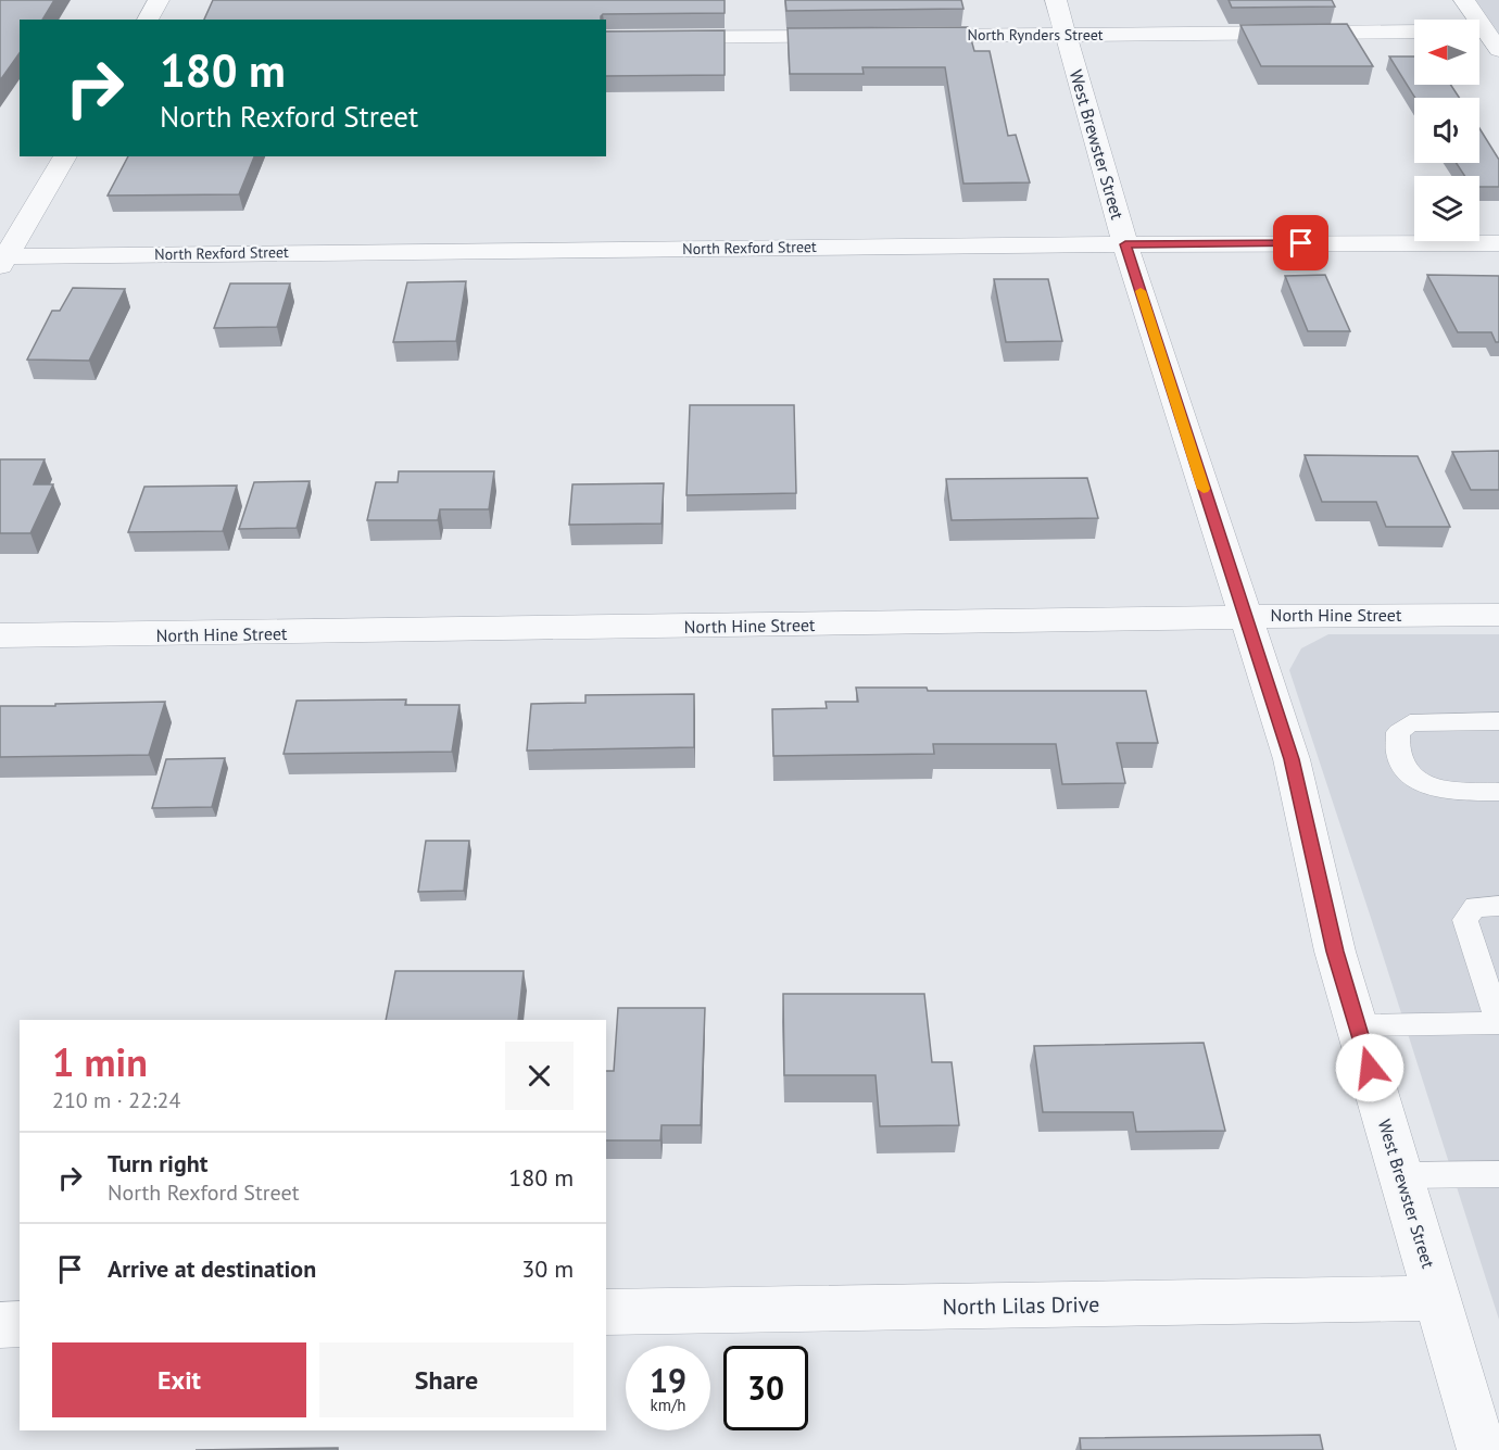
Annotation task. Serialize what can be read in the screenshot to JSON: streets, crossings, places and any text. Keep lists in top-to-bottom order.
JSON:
{
  "streets": {
    "street": [
      "North Rynders Street",
      "West Brewster Street",
      "North Rexford Street",
      "North Hine Street",
      "North Lilas Drive"
    ]
  },
  "crossings": [
    ["North Rynders Street", "West Brewster Street"],
    ["West Brewster Street", "North Rexford Street"],
    ["West Brewster Street", "North Hine Street"],
    ["West Brewster Street", "North Lilas Drive"]
  ],
  "north": "left",
  "page": {
    "turn": ["180 m", "North Rexford Street"],
    "heading": ["1 min", "210 m · 22:24"],
    "list": [
      {
        "name": "Turn right",
        "note": "North Rexford Street",
        "value": "180 m"
      },
      {
        "name": "Arrive at destination",
        "value": "30 m"
      }
    ],
    "buttons": ["Exit", "Share"],
    "speed": "19 km/h",
    "limit": "30"
  }
}
